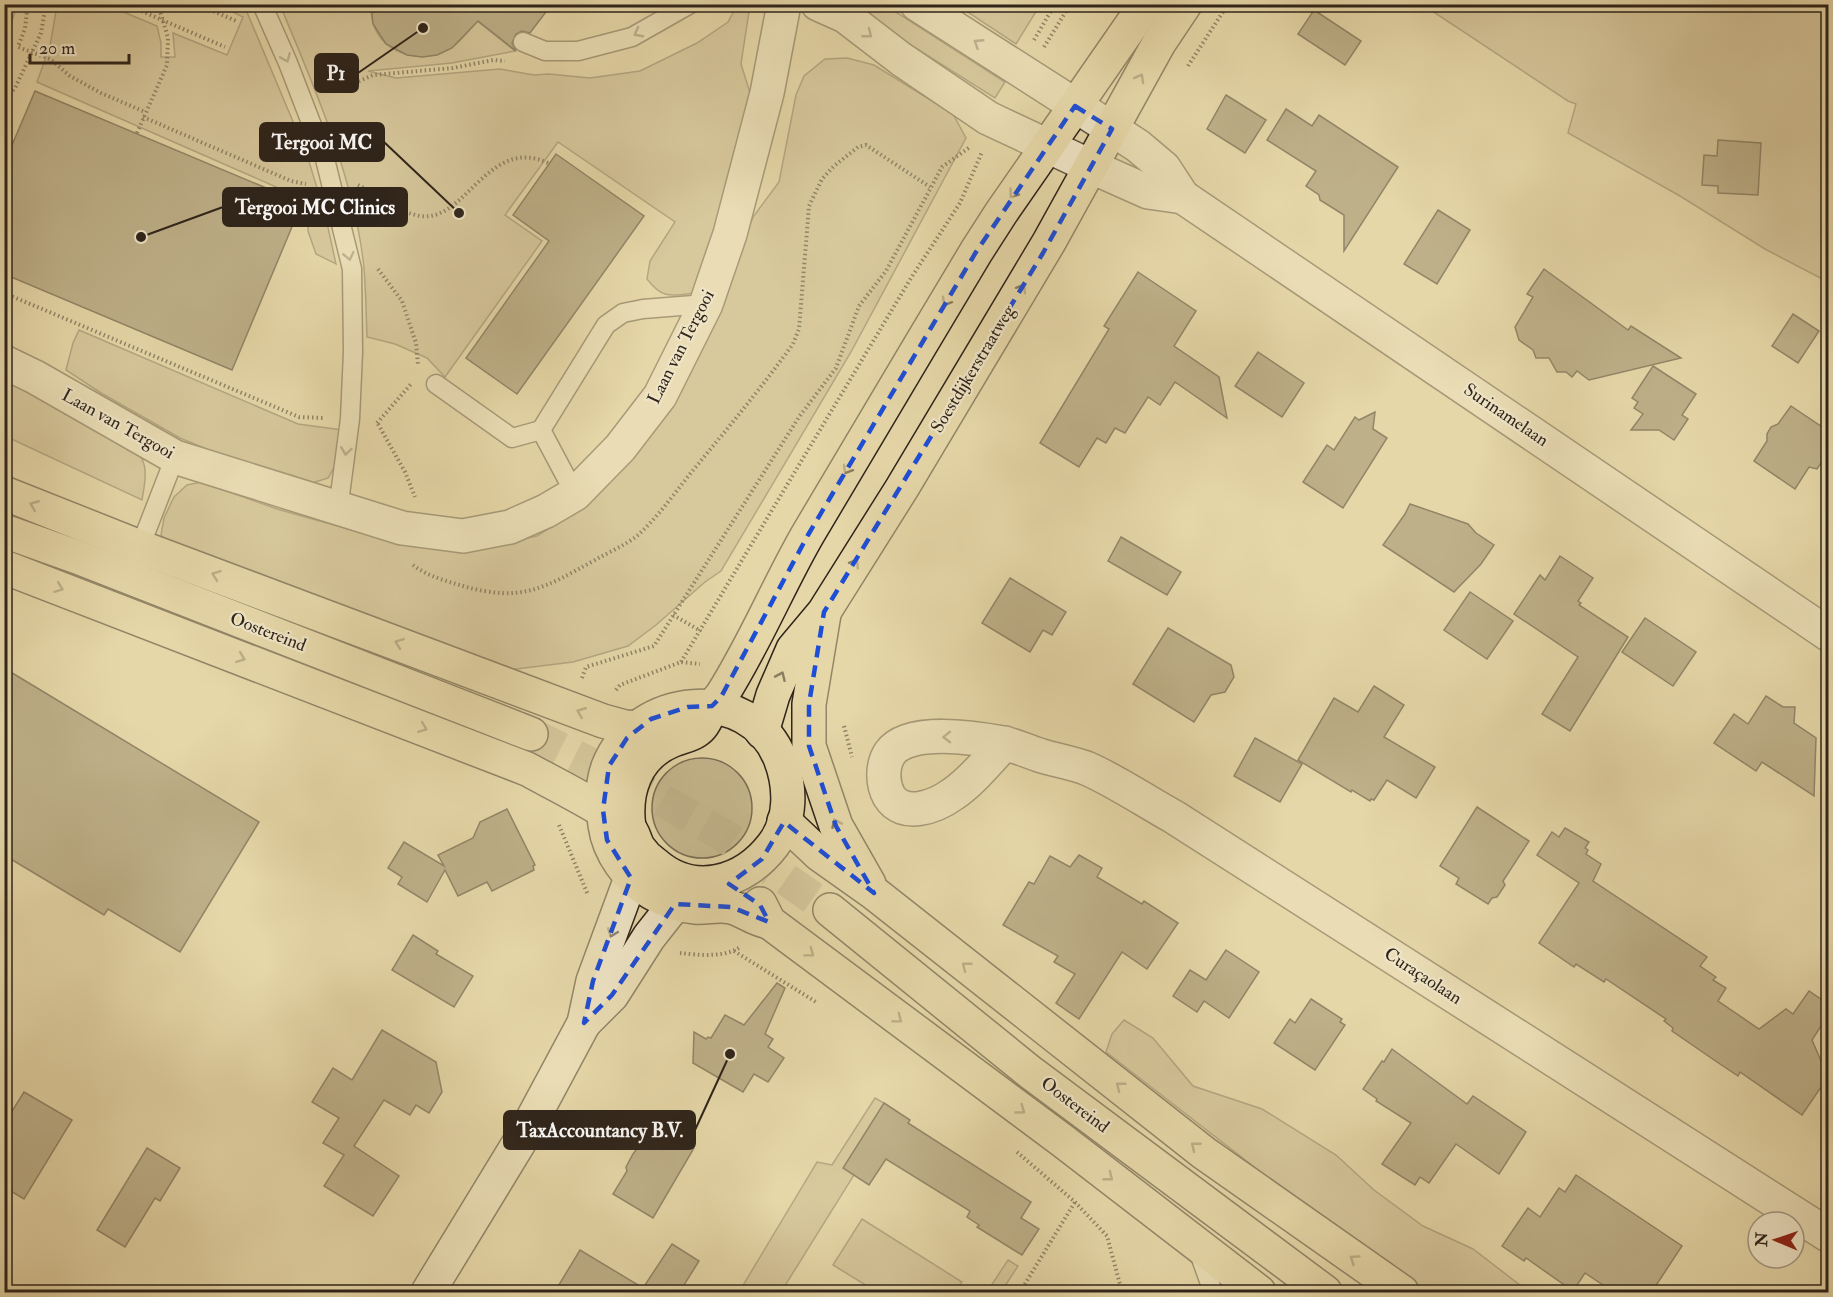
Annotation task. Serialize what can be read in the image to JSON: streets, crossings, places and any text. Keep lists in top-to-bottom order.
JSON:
{
  "streets": {
    "main road": ["Soestdijkerstraatweg", "Oostereind"],
    "street": ["Laan van Tergooi", "Surinamelaan", "Curaçaolaan"]
  },
  "crossings": [
    ["Soestdijkerstraatweg", "Surinamelaan"]
  ],
  "places": [
    "P1",
    "Tergooi MC",
    "Tergooi MC Clinics",
    "TaxAccountancy B.V."
  ],
  "scale_bar": "20 m",
  "north": "left"
}
